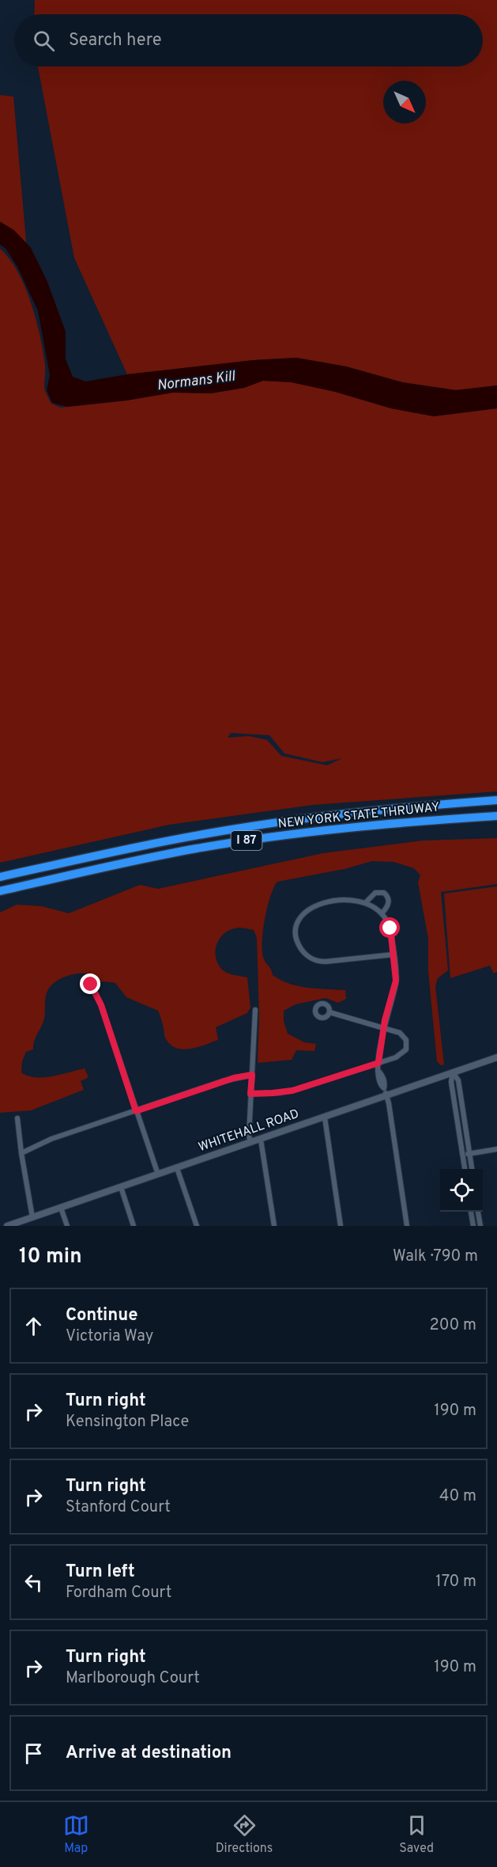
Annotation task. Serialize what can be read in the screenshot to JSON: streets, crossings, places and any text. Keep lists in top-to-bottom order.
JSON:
{
  "streets": {
    "highway": ["NEW YORK STATE THRUWAY", "I 87"],
    "street": ["WHITEHALL ROAD"]
  },
  "water": ["Normans Kill"],
  "north": "bottom right",
  "page": {
    "search": "Search here",
    "heading": ["10 min", "Walk · 790 m"],
    "list": [
      ["Continue", "Victoria Way", "200 m"],
      ["Turn right", "Kensington Place", "190 m"],
      ["Turn right", "Stanford Court", "40 m"],
      ["Turn left", "Fordham Court", "170 m"],
      ["Turn right", "Marlborough Court", "190 m"],
      "Arrive at destination"
    ],
    "nav": ["Map", "Directions", "Saved"]
  }
}
